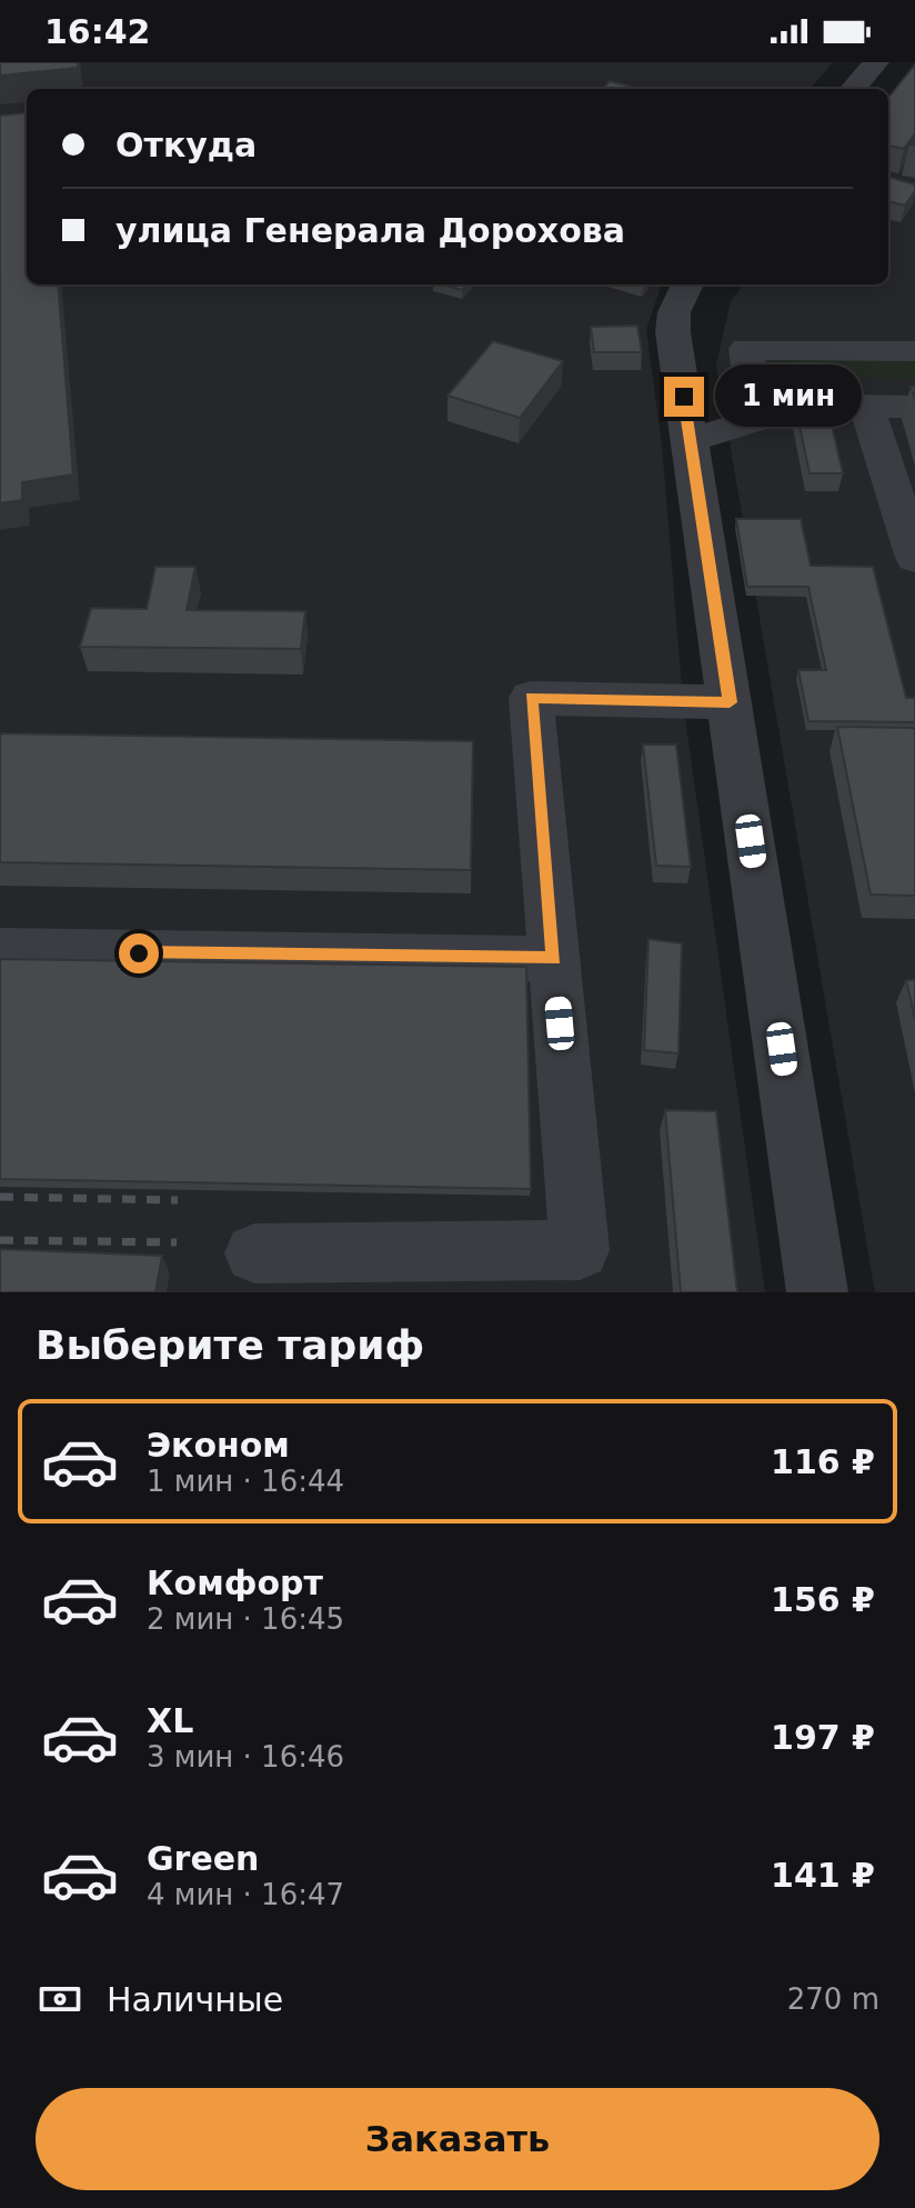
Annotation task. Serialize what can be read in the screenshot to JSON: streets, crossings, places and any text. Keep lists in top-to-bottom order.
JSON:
{
  "page": {
    "status": "16:42",
    "banner": ["Откуда", "улица Генерала Дорохова"],
    "bubble": "1 мин",
    "heading": "Выберите тариф",
    "list": [
      {
        "name": "Эконом",
        "note": "1 мин · 16:44",
        "value": "116 ₽"
      },
      {
        "name": "Комфорт",
        "note": "2 мин · 16:45",
        "value": "156 ₽"
      },
      {
        "name": "XL",
        "note": "3 мин · 16:46",
        "value": "197 ₽"
      },
      {
        "name": "Green",
        "note": "4 мин · 16:47",
        "value": "141 ₽"
      }
    ],
    "pay": ["Наличные", "270 m"],
    "buttons": "Заказать"
  }
}
